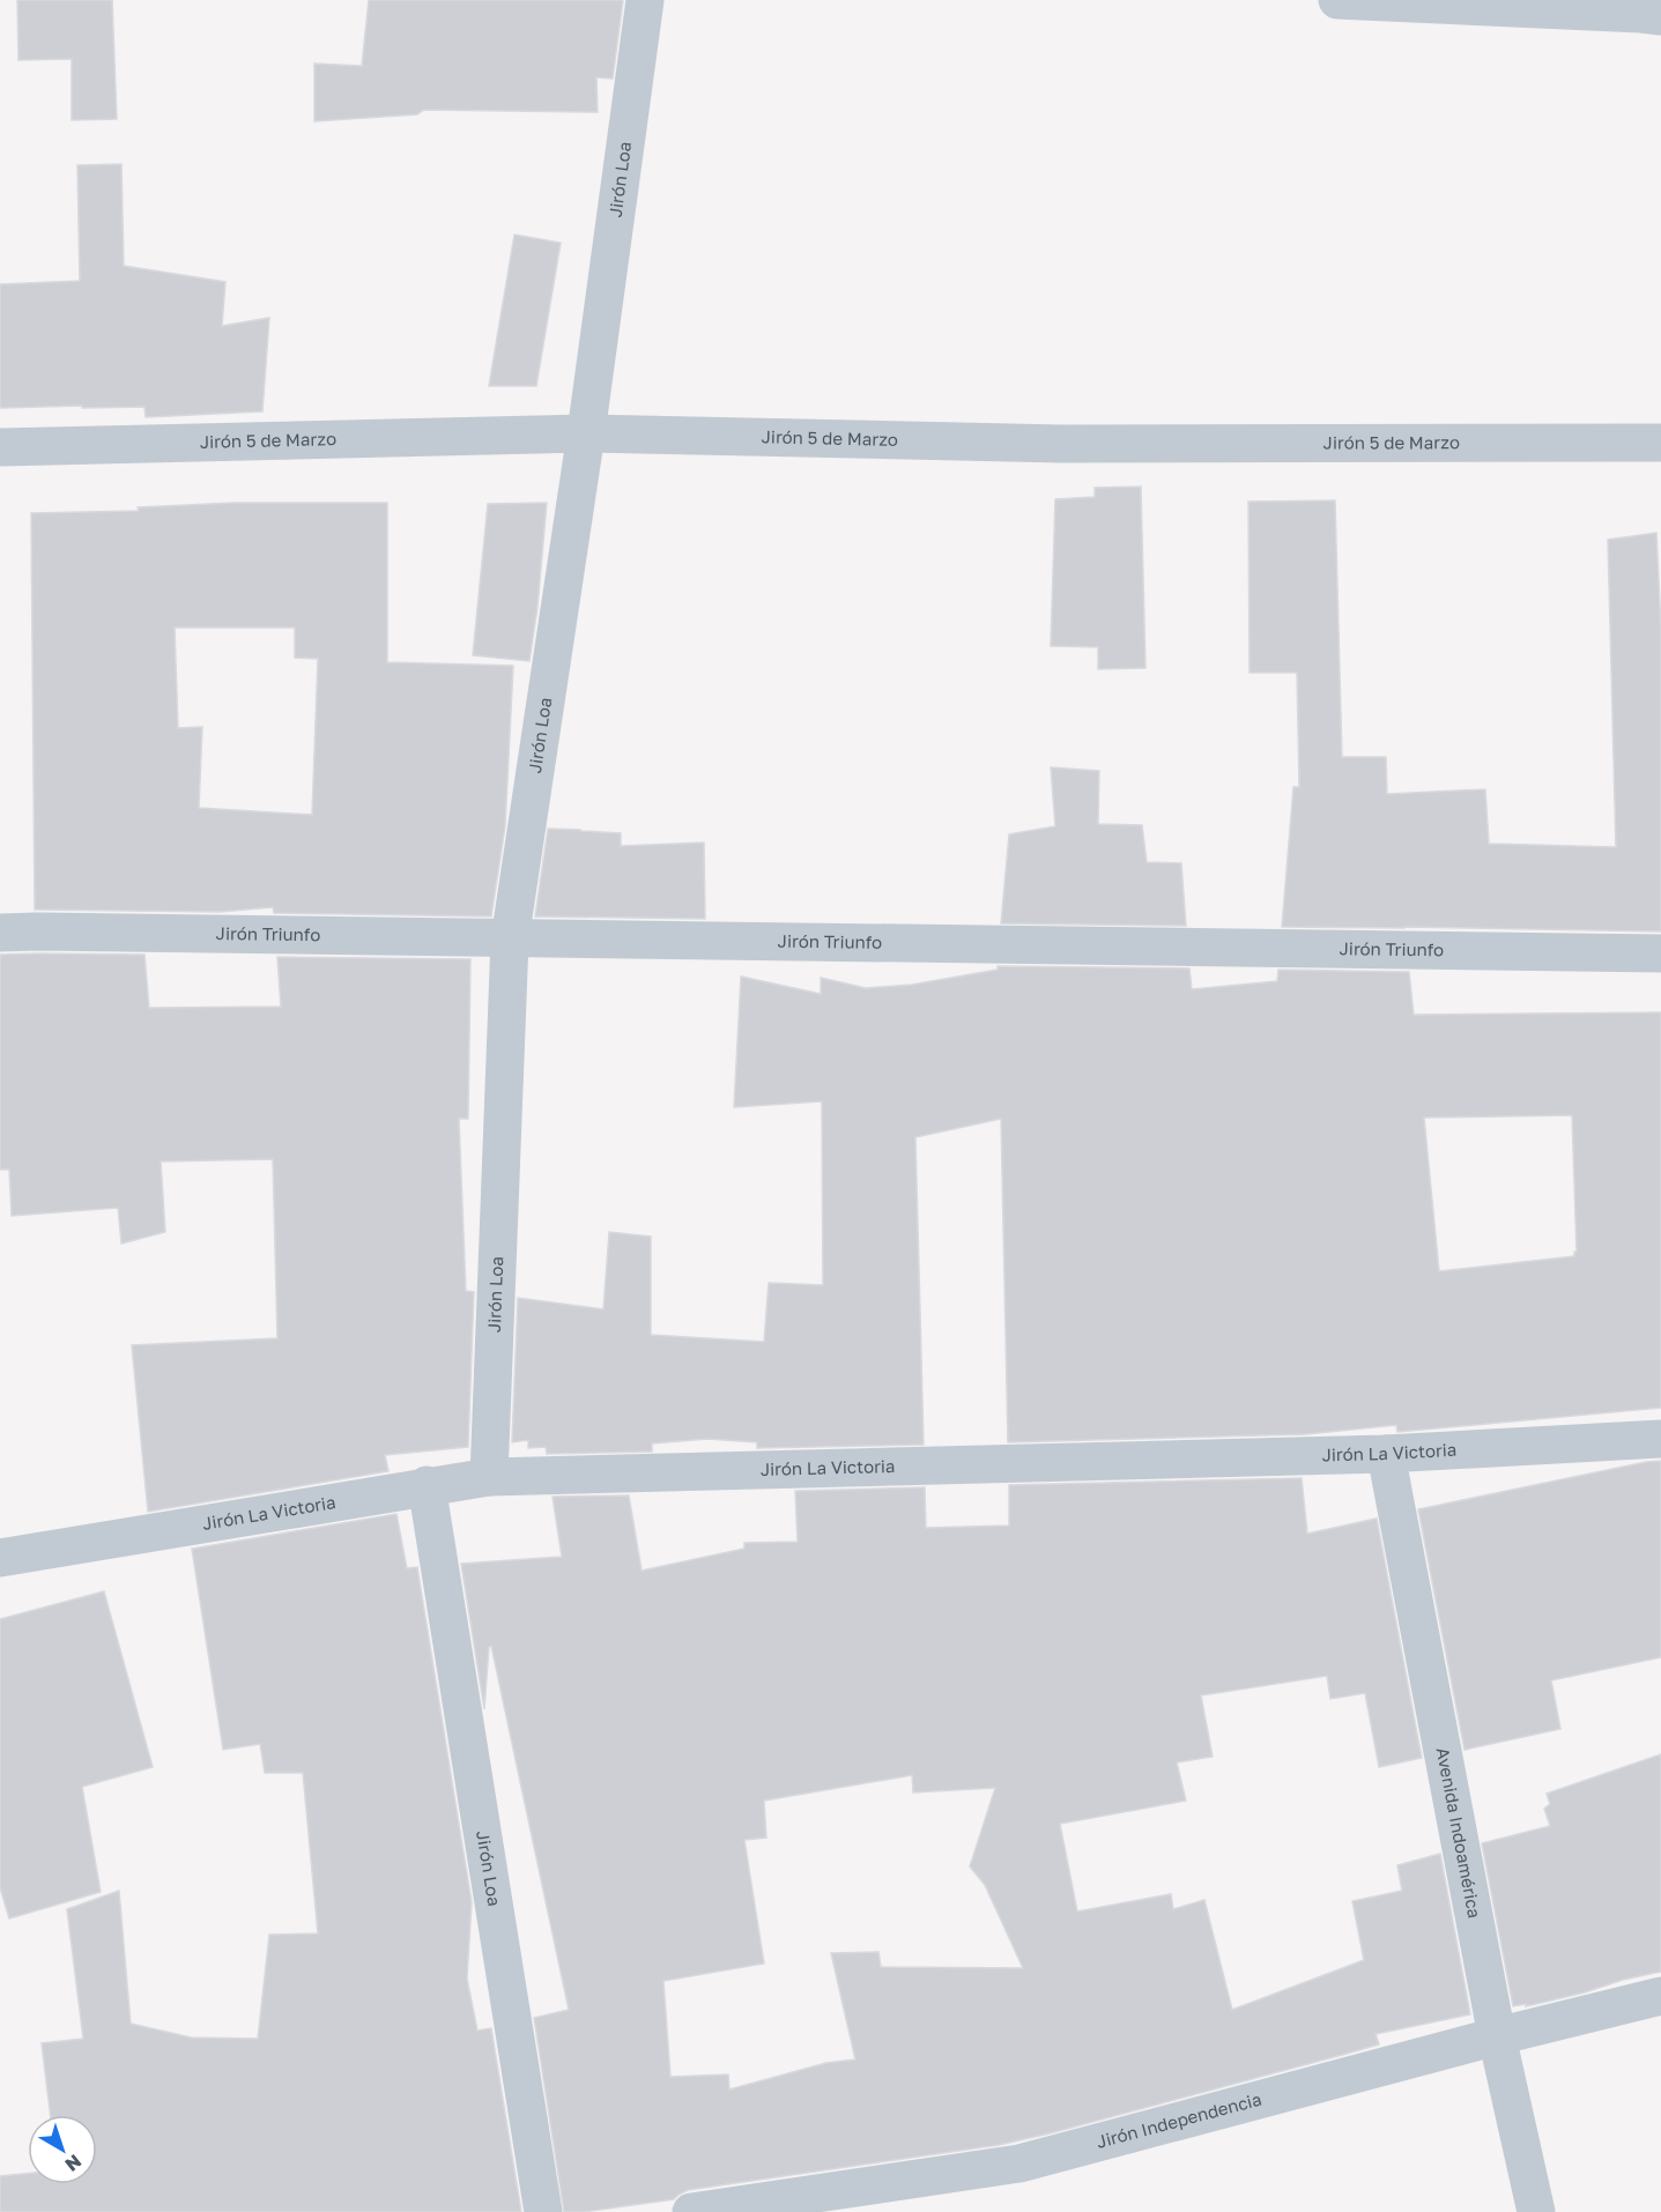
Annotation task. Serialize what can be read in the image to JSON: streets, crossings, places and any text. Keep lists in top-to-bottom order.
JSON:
{
  "streets": {
    "street": [
      "Jirón Loa",
      "Jirón 5 de Marzo",
      "Jirón Triunfo",
      "Jirón La Victoria",
      "Avenida Indoamérica",
      "Jirón Independencia"
    ]
  },
  "crossings": [
    ["Jirón Loa", "Jirón 5 de Marzo"],
    ["Jirón Loa", "Jirón Triunfo"],
    ["Jirón Loa", "Jirón La Victoria"],
    ["Jirón La Victoria", "Avenida Indoamérica"],
    ["Avenida Indoamérica", "Jirón Independencia"]
  ],
  "north": "bottom right"
}
